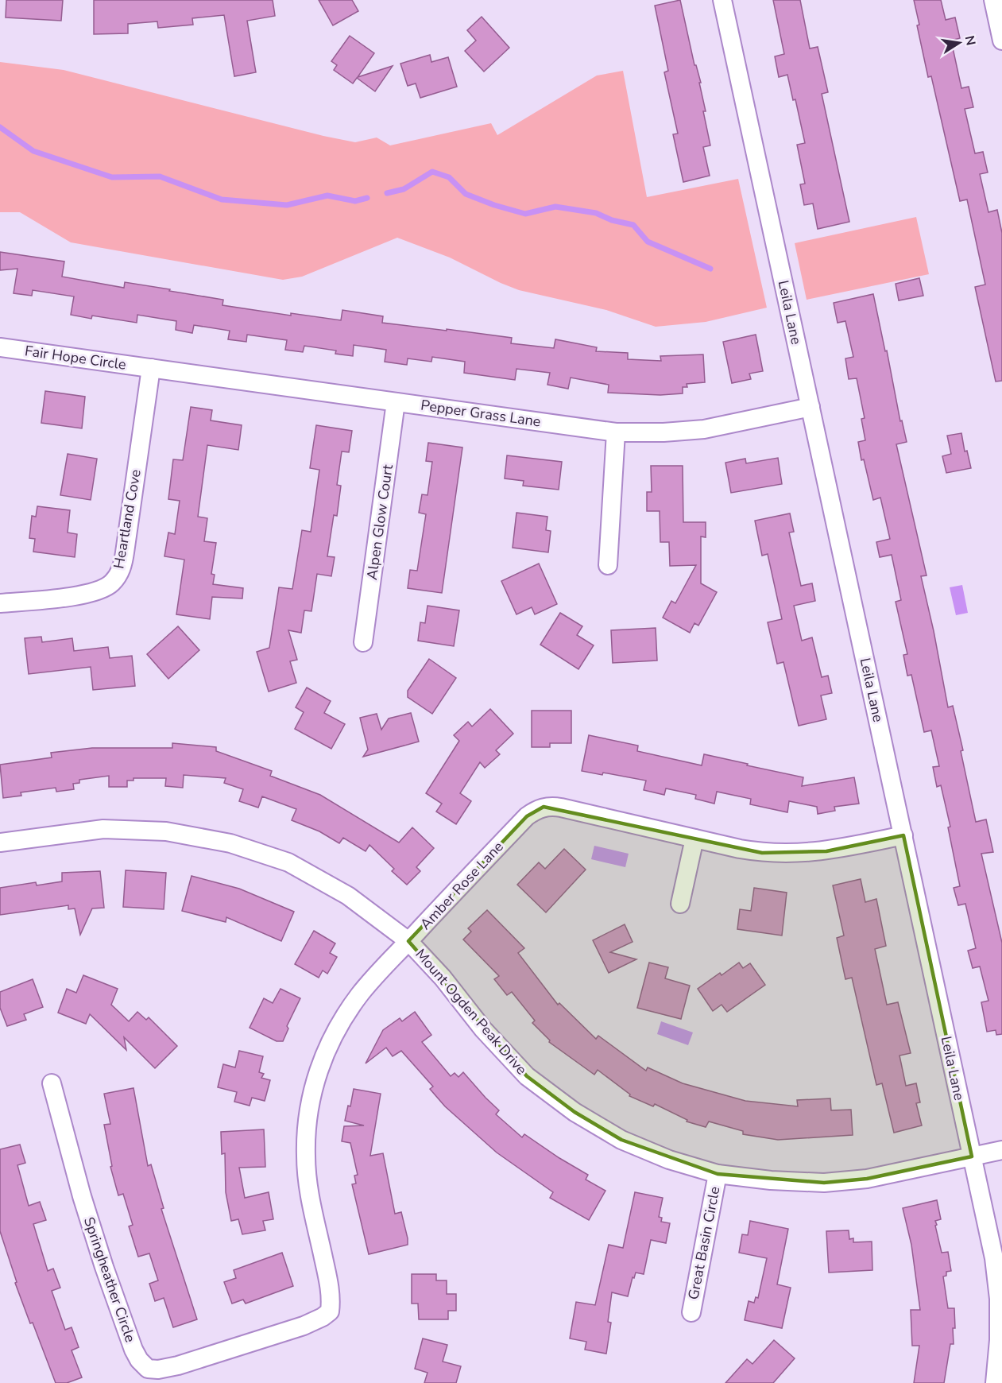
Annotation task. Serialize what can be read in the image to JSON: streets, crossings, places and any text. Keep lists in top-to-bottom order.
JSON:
{
  "streets": {
    "street": [
      "Leila Lane",
      "Fair Hope Circle",
      "Pepper Grass Lane",
      "Heartland Cove",
      "Alpen Glow Court",
      "Amber Rose Lane",
      "Mount Ogden Peak Drive",
      "Great Basin Circle",
      "Springheather Circle"
    ]
  },
  "crossings": [
    ["Leila Lane", "Pepper Grass Lane"],
    ["Leila Lane", "Amber Rose Lane"],
    ["Leila Lane", "Mount Ogden Peak Drive"],
    ["Fair Hope Circle", "Pepper Grass Lane"],
    ["Fair Hope Circle", "Heartland Cove"],
    ["Pepper Grass Lane", "Heartland Cove"],
    ["Pepper Grass Lane", "Alpen Glow Court"],
    ["Amber Rose Lane", "Mount Ogden Peak Drive"],
    ["Amber Rose Lane", "Springheather Circle"],
    ["Mount Ogden Peak Drive", "Great Basin Circle"]
  ],
  "north": "right"
}
